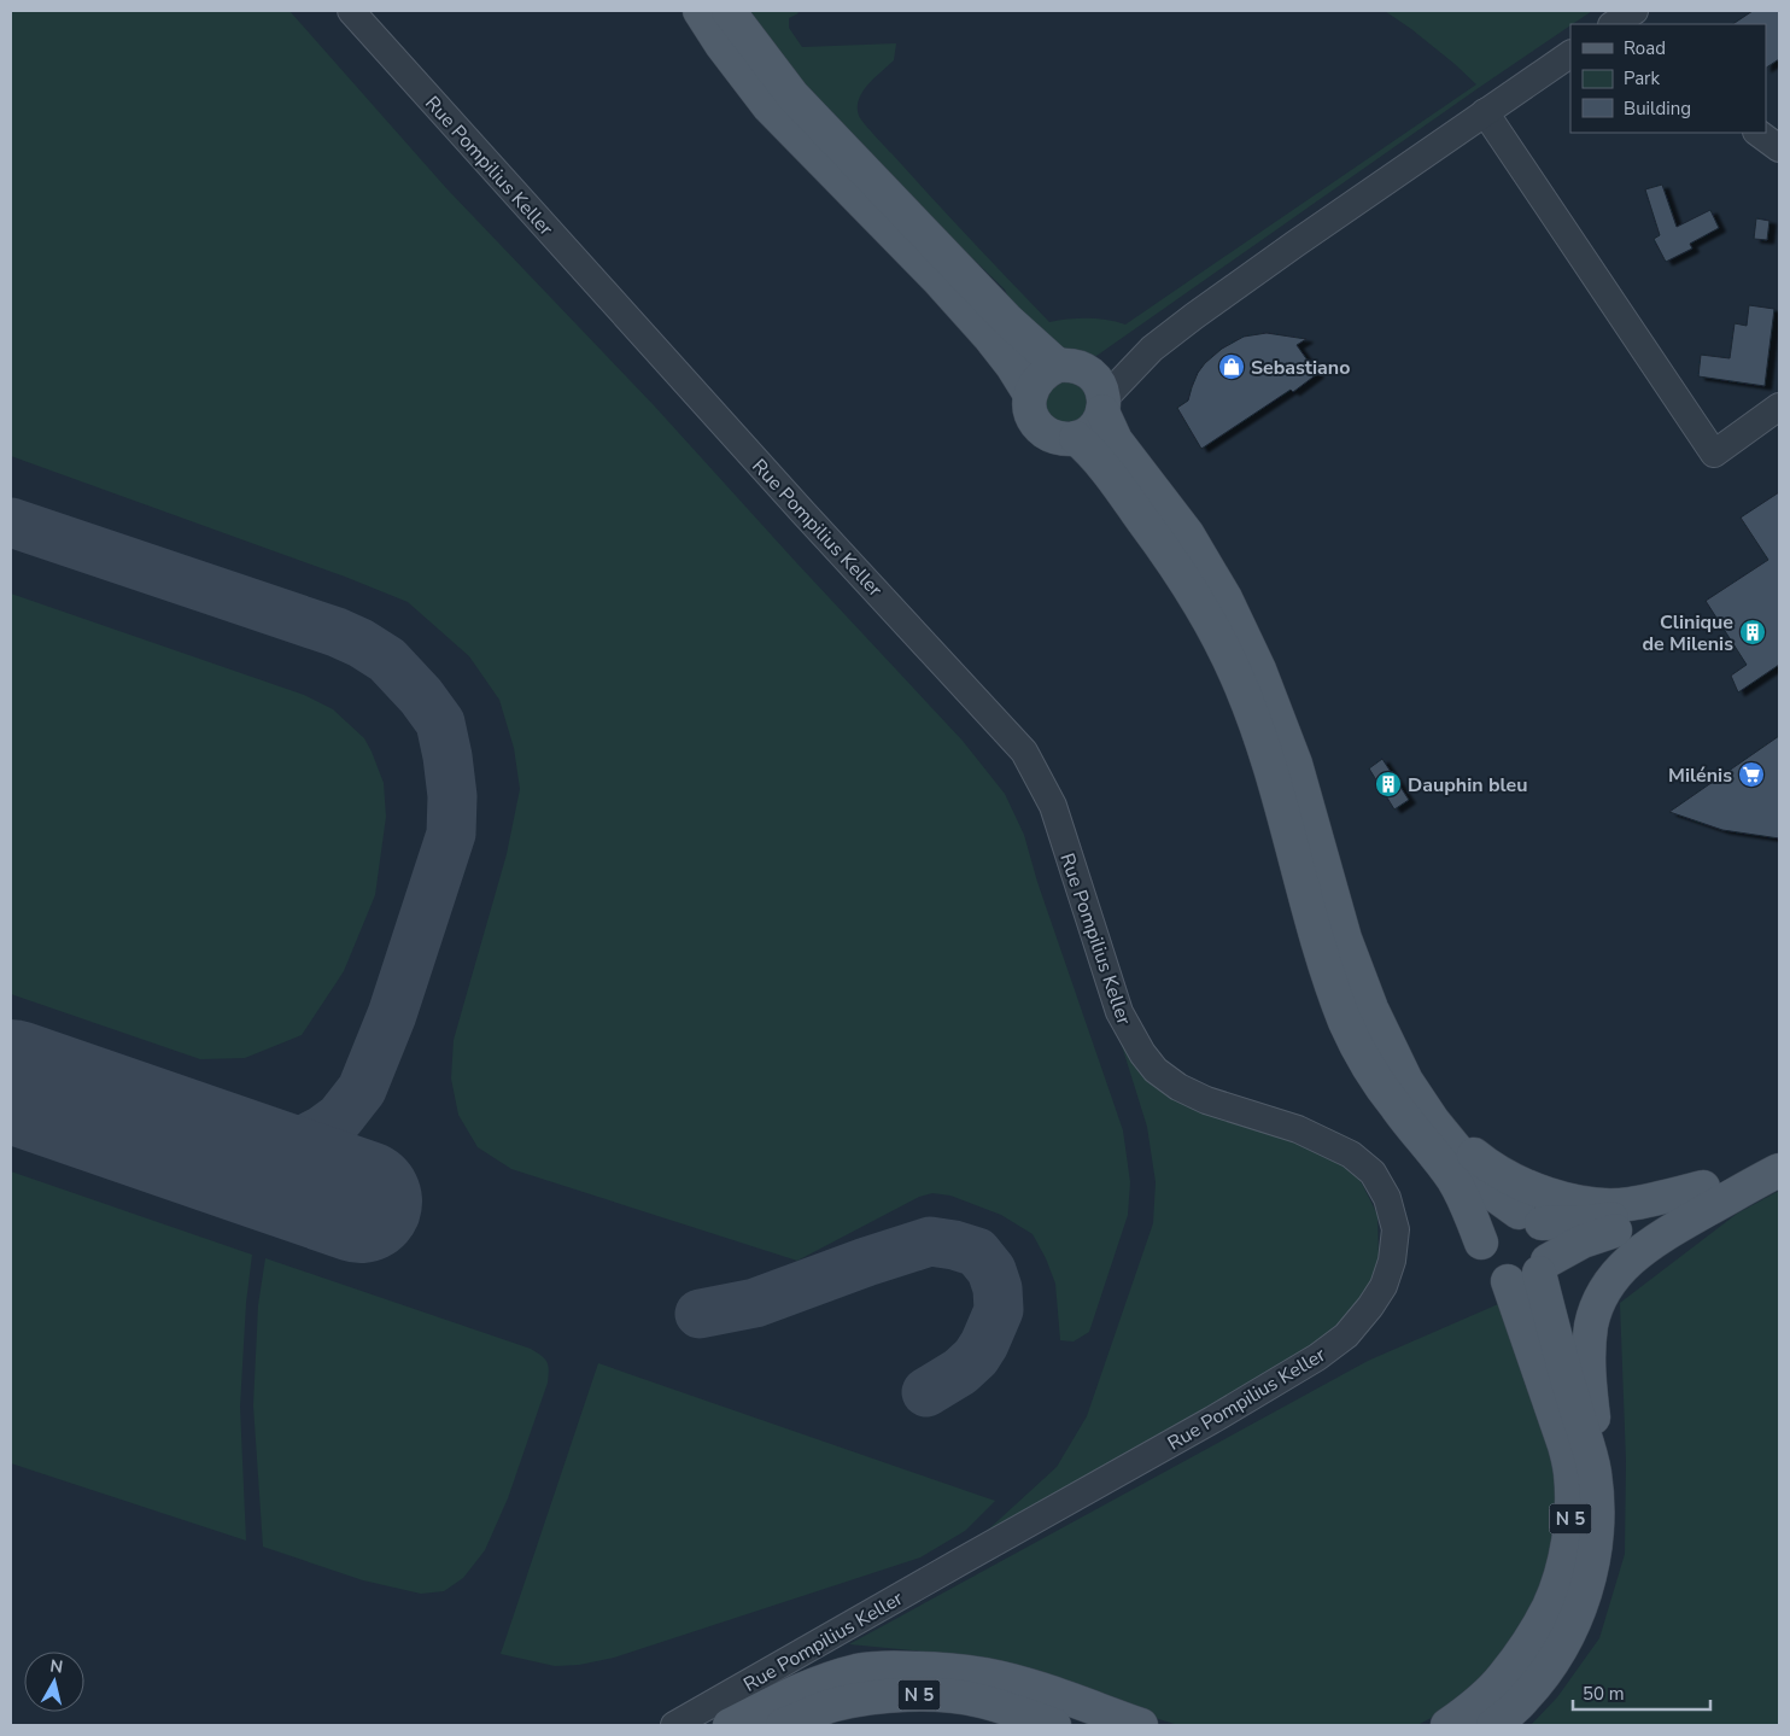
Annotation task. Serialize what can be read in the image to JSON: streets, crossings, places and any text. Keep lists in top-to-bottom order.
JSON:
{
  "streets": {
    "main road": ["N 5"],
    "street": ["Rue Pompilius Keller"]
  },
  "places": {
    "shop": ["Sebastiano"],
    "building": ["Clinique de Milenis", "Dauphin bleu"],
    "supermarket": ["Milénis"]
  },
  "legend": ["Road", "Park", "Building"],
  "scale_bar": "50 m",
  "north": "top"
}
